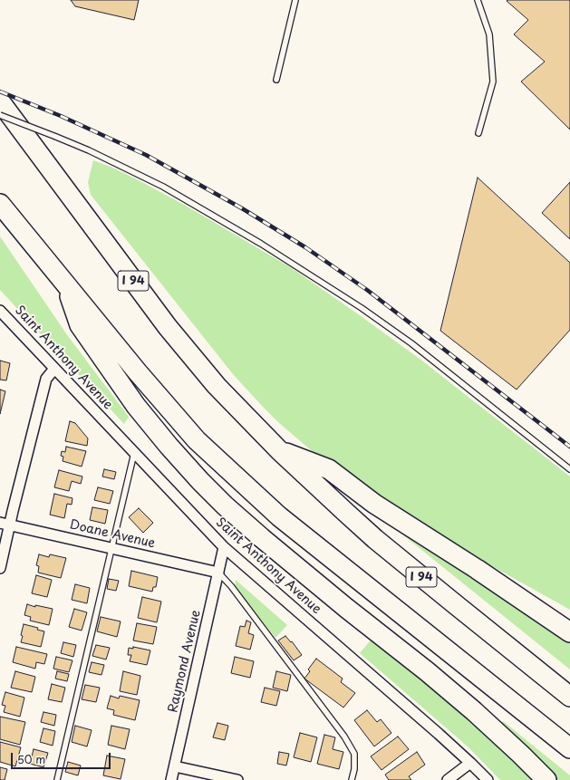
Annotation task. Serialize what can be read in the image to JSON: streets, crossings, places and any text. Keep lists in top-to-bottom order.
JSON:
{
  "streets": {
    "highway": ["I 94"],
    "street": ["Saint Anthony Avenue", "Doane Avenue", "Raymond Avenue"]
  },
  "crossings": [
    ["Saint Anthony Avenue", "Raymond Avenue"],
    ["Doane Avenue", "Raymond Avenue"]
  ],
  "scale_bar": "50 m"
}
